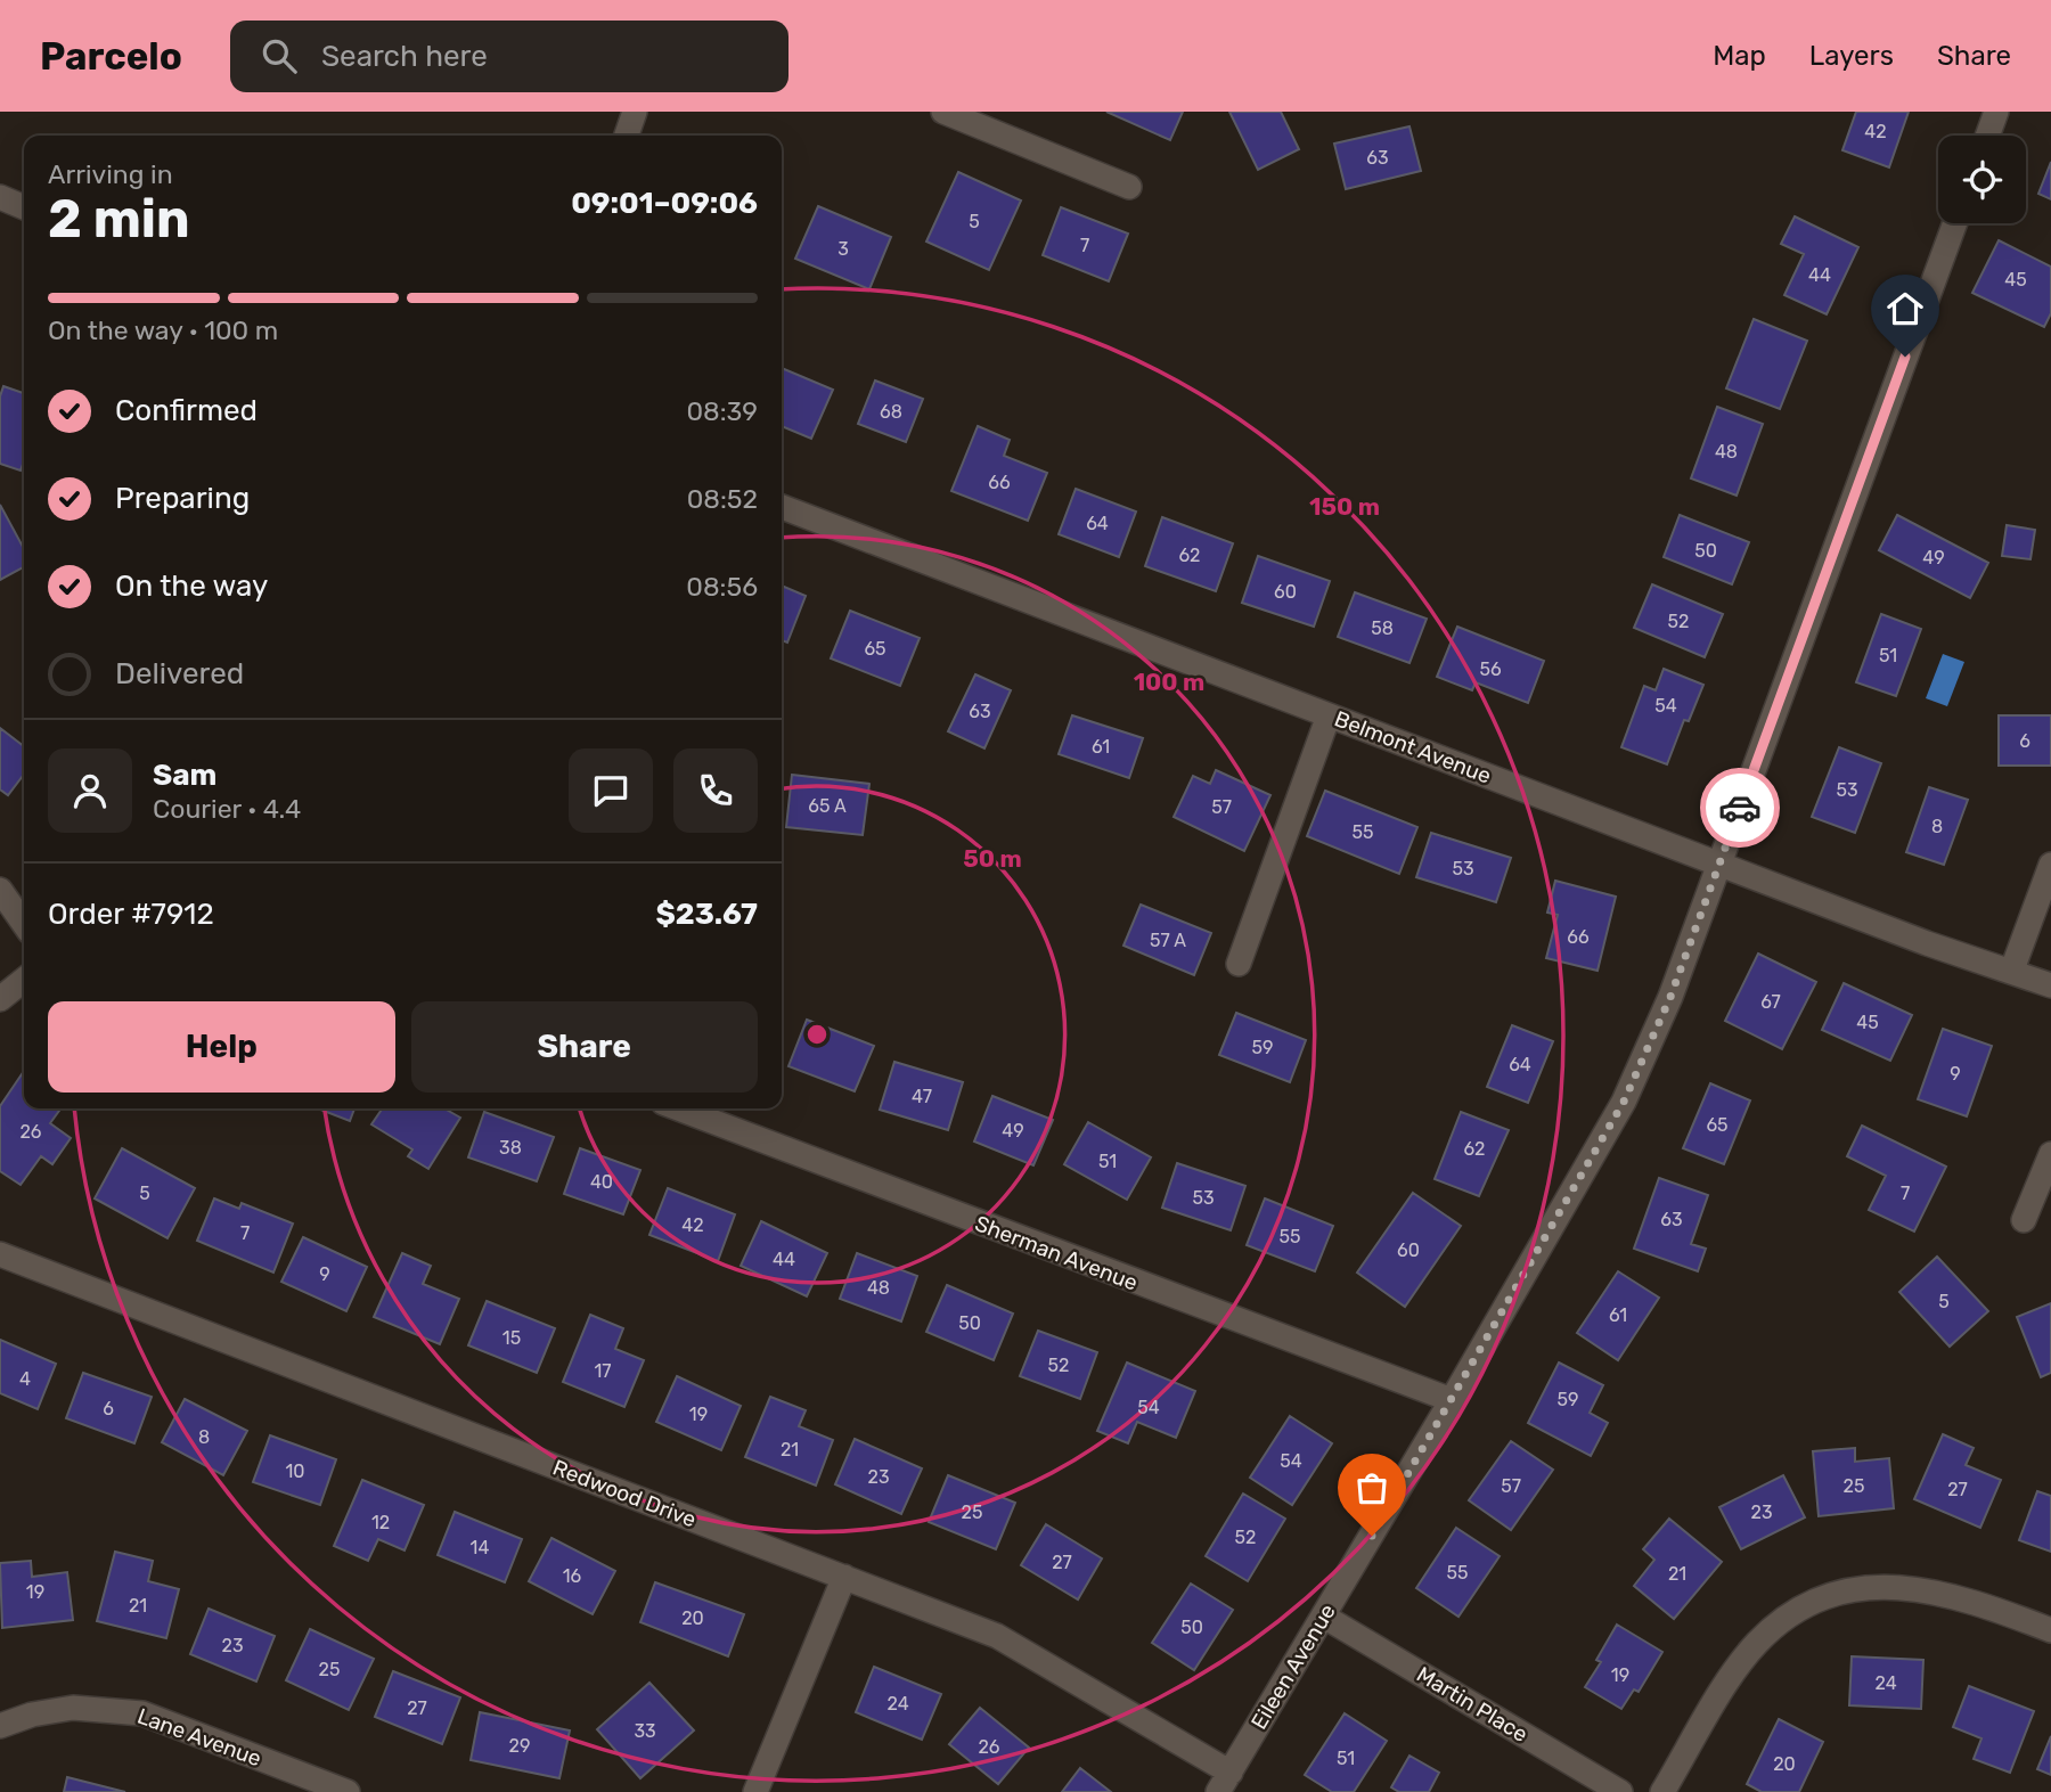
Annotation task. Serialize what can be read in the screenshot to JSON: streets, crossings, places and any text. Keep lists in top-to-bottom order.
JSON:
{
  "streets": {
    "street": [
      "Belmont Avenue",
      "Sherman Avenue",
      "Redwood Drive",
      "Eileen Avenue",
      "Martin Place",
      "Lane Avenue"
    ]
  },
  "crossings": [
    ["Belmont Avenue", "Eileen Avenue"],
    ["Sherman Avenue", "Eileen Avenue"],
    ["Redwood Drive", "Eileen Avenue"],
    ["Eileen Avenue", "Martin Place"]
  ],
  "house_numbers": [
    "42",
    "63",
    "5",
    "7",
    "3",
    "44",
    "45",
    "68",
    "48",
    "66",
    "64",
    "50",
    "62",
    "49",
    "60",
    "52",
    "58",
    "65",
    "51",
    "56",
    "54",
    "63",
    "6",
    "61",
    "53",
    "65 A",
    "57",
    "8",
    "55",
    "53",
    "66",
    "57 A",
    "67",
    "45",
    "59",
    "64",
    "9",
    "47",
    "65",
    "49",
    "26",
    "38",
    "62",
    "51",
    "40",
    "5",
    "7",
    "53",
    "63",
    "42",
    "7",
    "55",
    "60",
    "44",
    "9",
    "48",
    "5",
    "61",
    "50",
    "15",
    "52",
    "17",
    "4",
    "59",
    "54",
    "6",
    "19",
    "8",
    "21",
    "54",
    "10",
    "23",
    "57",
    "25",
    "27",
    "25",
    "23",
    "12",
    "52",
    "14",
    "27",
    "55",
    "21",
    "16",
    "19",
    "21",
    "20",
    "50",
    "23",
    "25",
    "19",
    "24",
    "24",
    "27",
    "33",
    "29",
    "26",
    "51",
    "20"
  ],
  "page": {
    "header": "Parcelo",
    "search": "Search here",
    "nav": ["Map", "Layers", "Share"],
    "heading": ["2 min", "Arriving in", "09:01–09:06"],
    "panel": [
      "Sam",
      "Courier · 4.4",
      "Order #7912",
      "$23.67"
    ],
    "bar": "On the way · 100 m",
    "list": [
      ["Confirmed", "08:39"],
      ["Preparing", "08:52"],
      ["On the way", "08:56"],
      "Delivered"
    ],
    "buttons": ["Help", "Share"]
  },
  "rings": ["150 m", "100 m", "50 m"]
}
